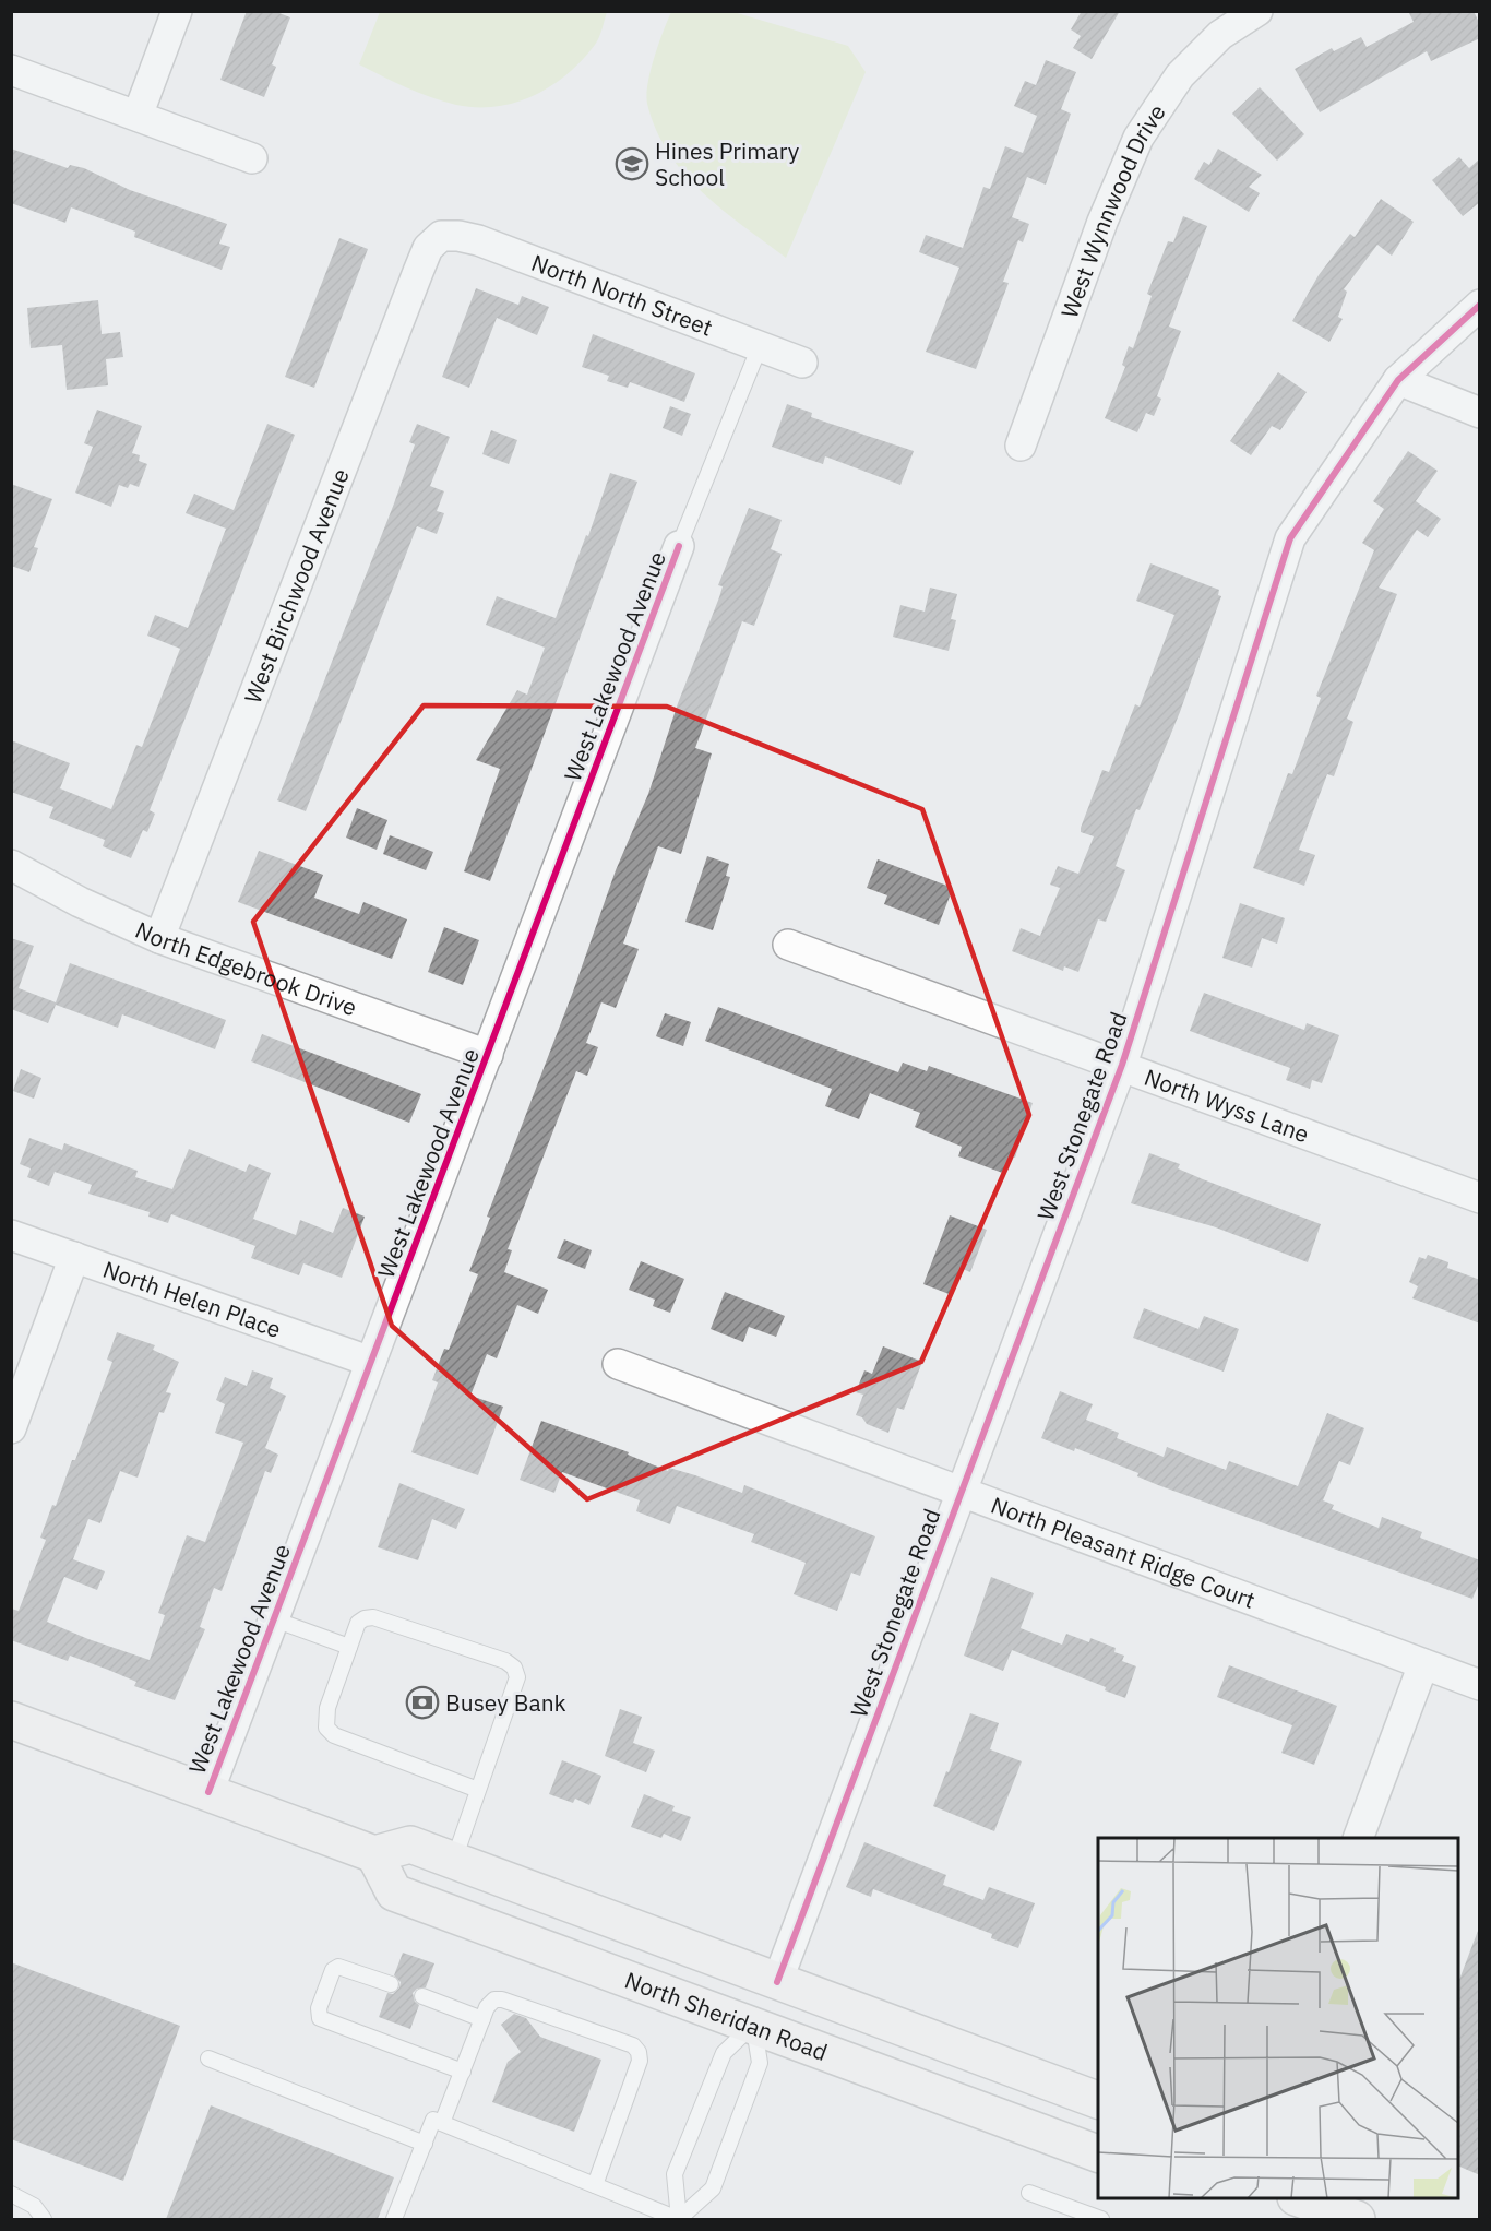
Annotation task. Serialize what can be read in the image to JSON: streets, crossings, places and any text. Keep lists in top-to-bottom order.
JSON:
{
  "streets": {
    "main road": ["North Sheridan Road"],
    "street": [
      "West Wynnwood Drive",
      "North North Street",
      "West Birchwood Avenue",
      "West Lakewood Avenue",
      "North Edgebrook Drive",
      "North Wyss Lane",
      "West Stonegate Road",
      "North Helen Place",
      "North Pleasant Ridge Court"
    ]
  },
  "crossings": [
    ["North North Street", "West Birchwood Avenue"],
    ["West Birchwood Avenue", "North Edgebrook Drive"],
    ["West Lakewood Avenue", "North Edgebrook Drive"],
    ["West Lakewood Avenue", "North Helen Place"],
    ["North Wyss Lane", "West Stonegate Road"],
    ["West Stonegate Road", "North Pleasant Ridge Court"],
    ["West Stonegate Road", "North Sheridan Road"]
  ],
  "places": {
    "school or university": ["Hines Primary School"],
    "bank": ["Busey Bank"]
  }
}
